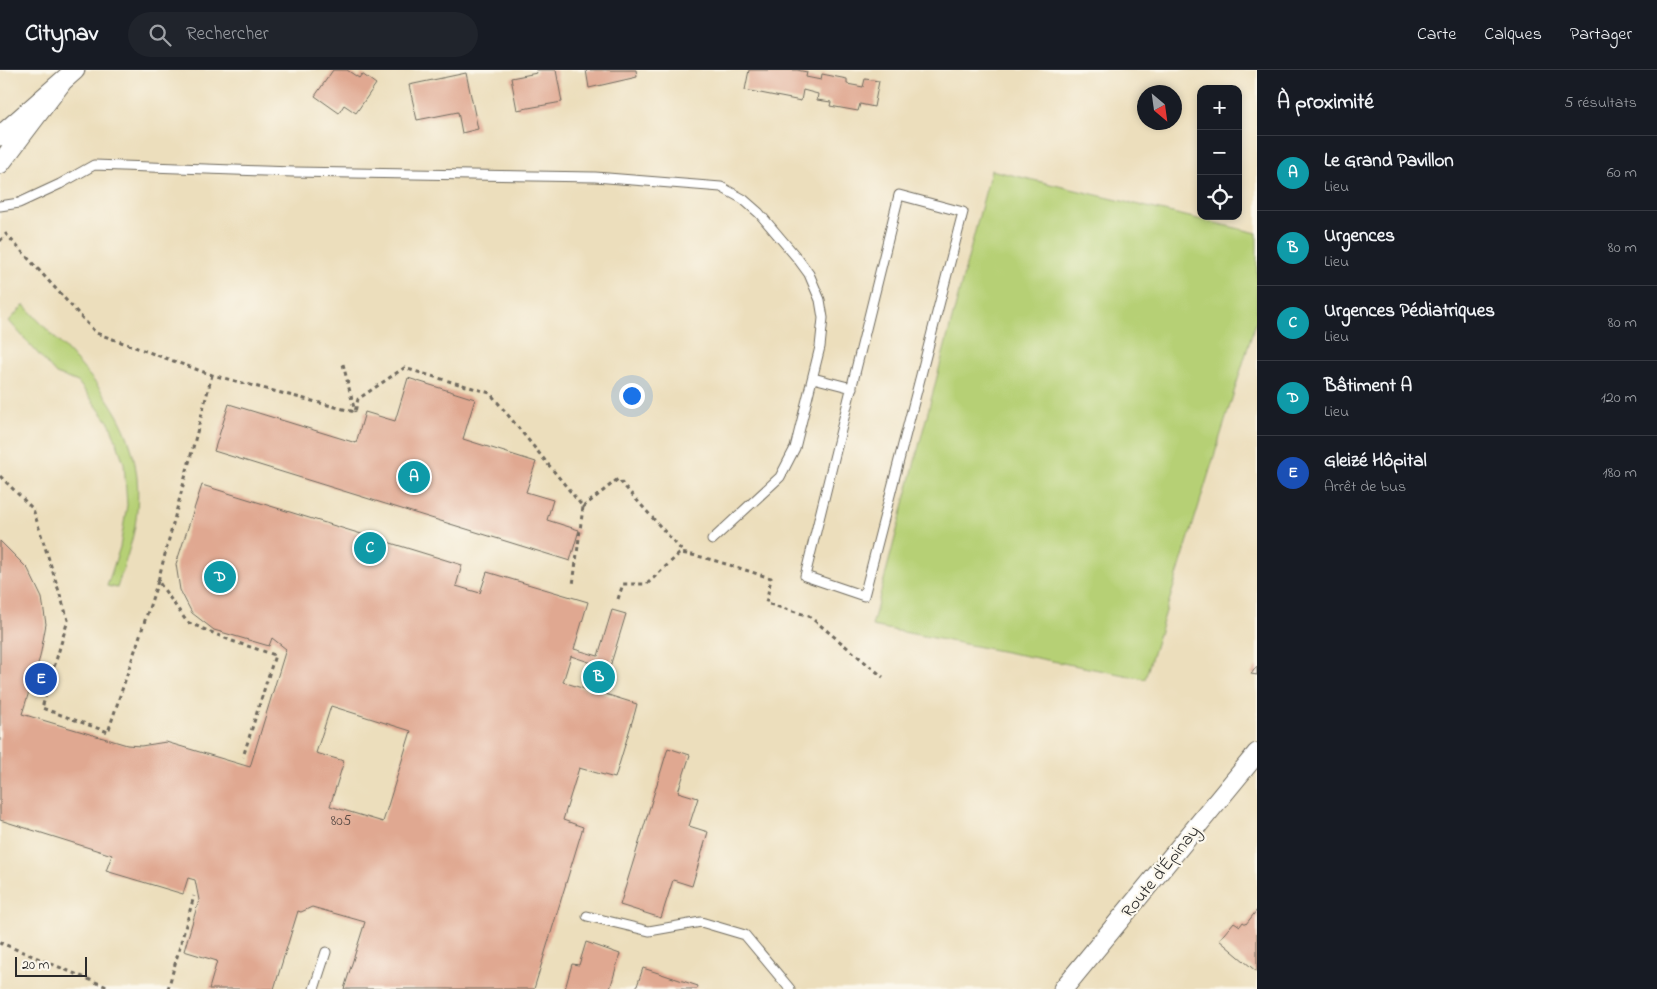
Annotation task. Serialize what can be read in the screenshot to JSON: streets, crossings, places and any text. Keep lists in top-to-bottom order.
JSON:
{
  "streets": {
    "street": ["Route d'Épinay"]
  },
  "house_numbers": ["805"],
  "scale_bar": "20 m",
  "north": "bottom right",
  "page": {
    "header": "Citynav",
    "search": "Rechercher",
    "nav": ["Carte", "Calques", "Partager"],
    "heading": ["À proximité", "5 résultats"],
    "map_buttons": ["+", "−"],
    "list": [
      {
        "mark": "A",
        "name": "Le Grand Pavillon",
        "note": "Lieu",
        "value": "60 m"
      },
      {
        "mark": "B",
        "name": "Urgences",
        "note": "Lieu",
        "value": "80 m"
      },
      {
        "mark": "C",
        "name": "Urgences Pédiatriques",
        "note": "Lieu",
        "value": "80 m"
      },
      {
        "mark": "D",
        "name": "Bâtiment A",
        "note": "Lieu",
        "value": "120 m"
      },
      {
        "mark": "E",
        "name": "Gleizé Hôpital",
        "note": "Arrêt de bus",
        "value": "180 m"
      }
    ],
    "pins": [
      "A",
      "C",
      "D",
      "B",
      "E"
    ],
    "scale": "20 m"
  }
}
